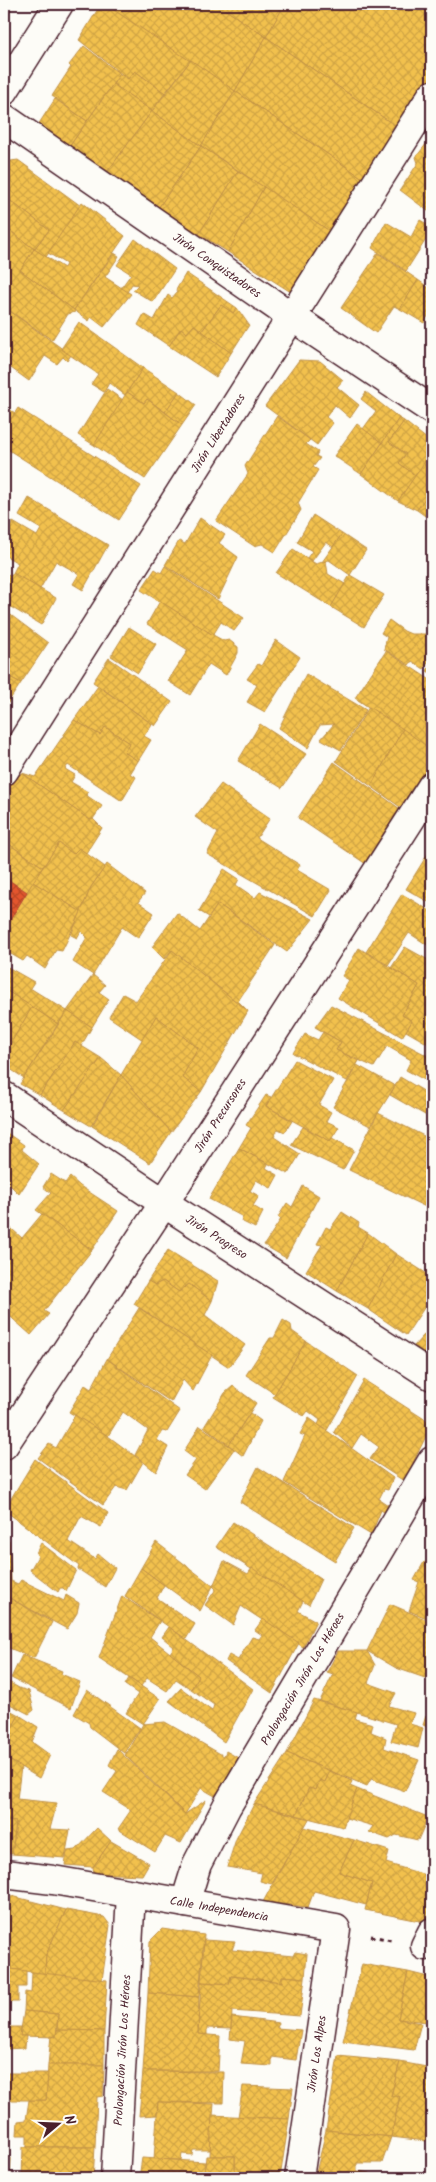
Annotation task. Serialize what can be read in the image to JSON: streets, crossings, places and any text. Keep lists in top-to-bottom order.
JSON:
{
  "streets": {
    "street": [
      "Jirón Conquistadores",
      "Jirón Libertadores",
      "Jirón Precursores",
      "Jirón Progreso",
      "Prolongación Jirón Los Héroes",
      "Calle Independencia",
      "Jirón Los Alpes"
    ]
  },
  "crossings": [
    ["Jirón Conquistadores", "Jirón Libertadores"],
    ["Jirón Precursores", "Jirón Progreso"],
    ["Prolongación Jirón Los Héroes", "Calle Independencia"],
    ["Calle Independencia", "Jirón Los Alpes"]
  ],
  "north": "right"
}
